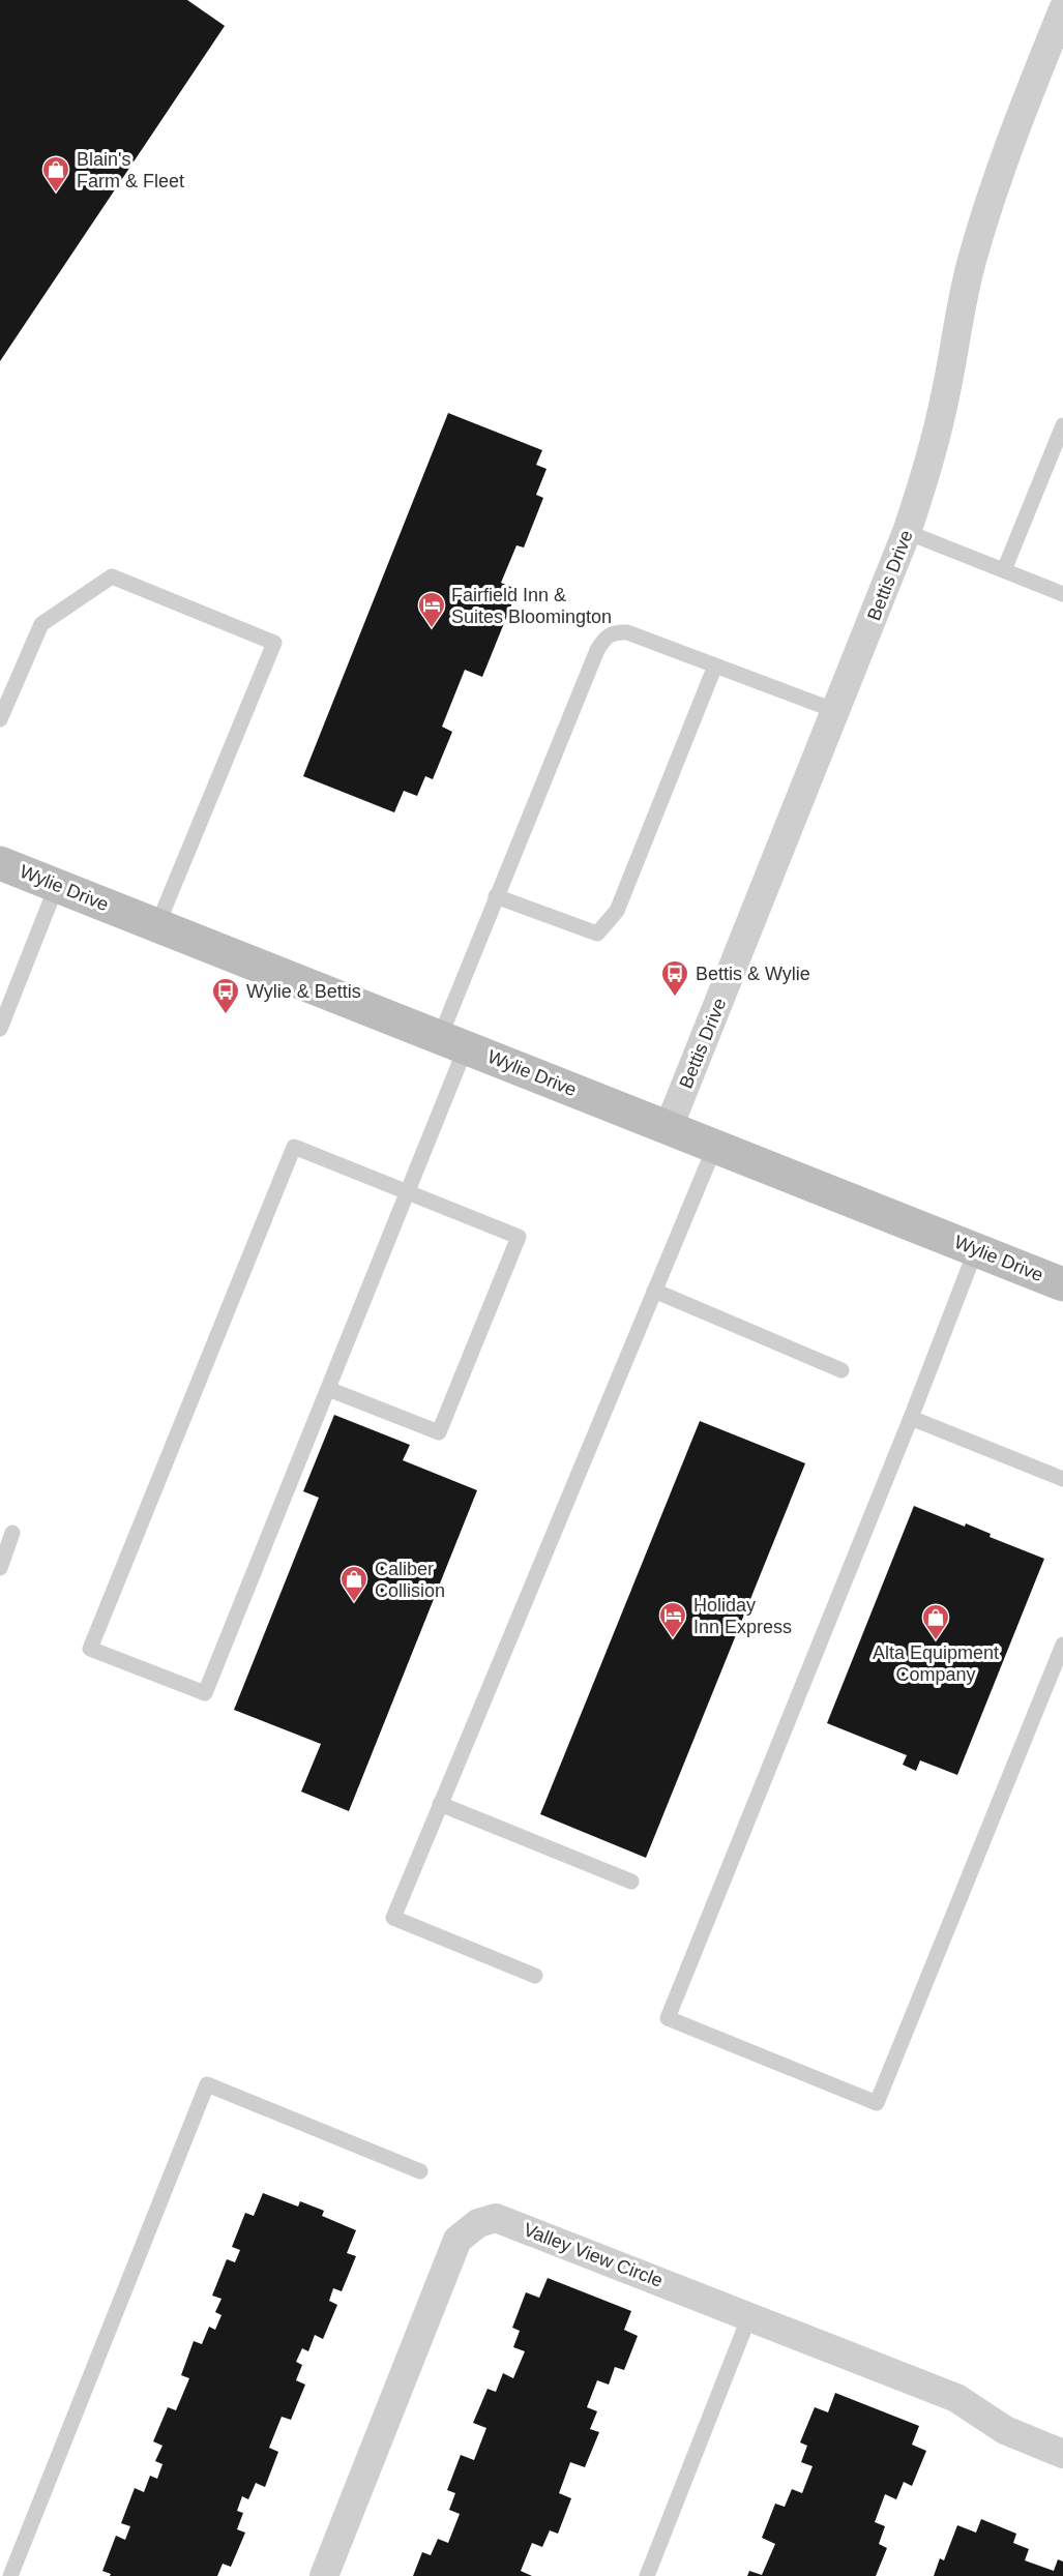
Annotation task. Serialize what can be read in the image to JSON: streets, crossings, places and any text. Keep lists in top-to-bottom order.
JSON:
{
  "streets": {
    "main road": ["Wylie Drive"],
    "street": ["Bettis Drive", "Valley View Circle"]
  },
  "crossings": [
    ["Bettis Drive", "Wylie Drive"]
  ],
  "places": {
    "shop": ["Blain's Farm & Fleet", "Caliber Collision", "Alta Equipment Company"],
    "hotel": ["Fairfield Inn & Suites Bloomington", "Holiday Inn Express"],
    "bus stop": ["Bettis & Wylie", "Wylie & Bettis"]
  }
}
